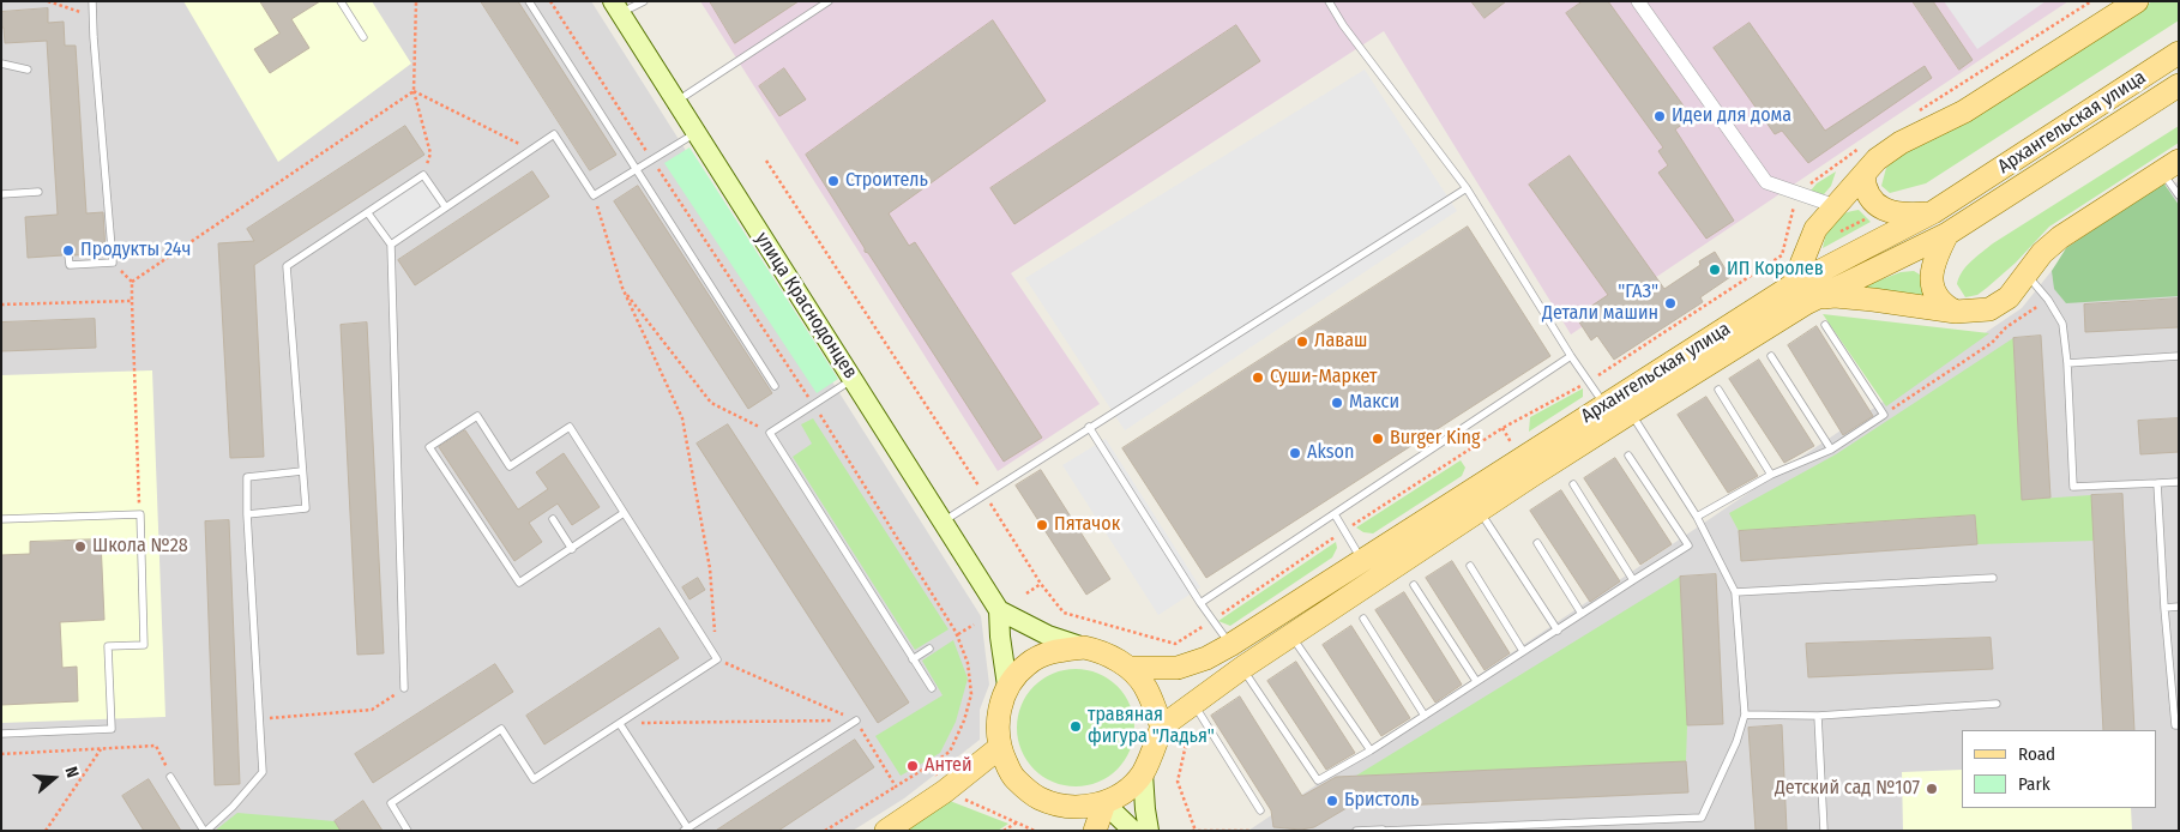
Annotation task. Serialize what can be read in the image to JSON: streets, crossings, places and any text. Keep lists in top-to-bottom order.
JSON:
{
  "streets": {
    "main road": ["Архангельская улица", "улица Краснодонцев"]
  },
  "crossings": [
    ["Архангельская улица", "улица Краснодонцев"]
  ],
  "places": [
    "Идеи для дома",
    "Строитель",
    "Продукты 24ч",
    "ИП Королев",
    "\"ГАЗ\" Детали машин",
    "Лаваш",
    "Суши-Маркет",
    "Макси",
    "Burger King",
    "Akson",
    "Пятачок",
    "Школа №28",
    "травяная фигура \"Ладья\"",
    "Антей",
    "Детский сад №107",
    "Бристоль"
  ],
  "legend": ["Road", "Park"],
  "north": "right"
}
